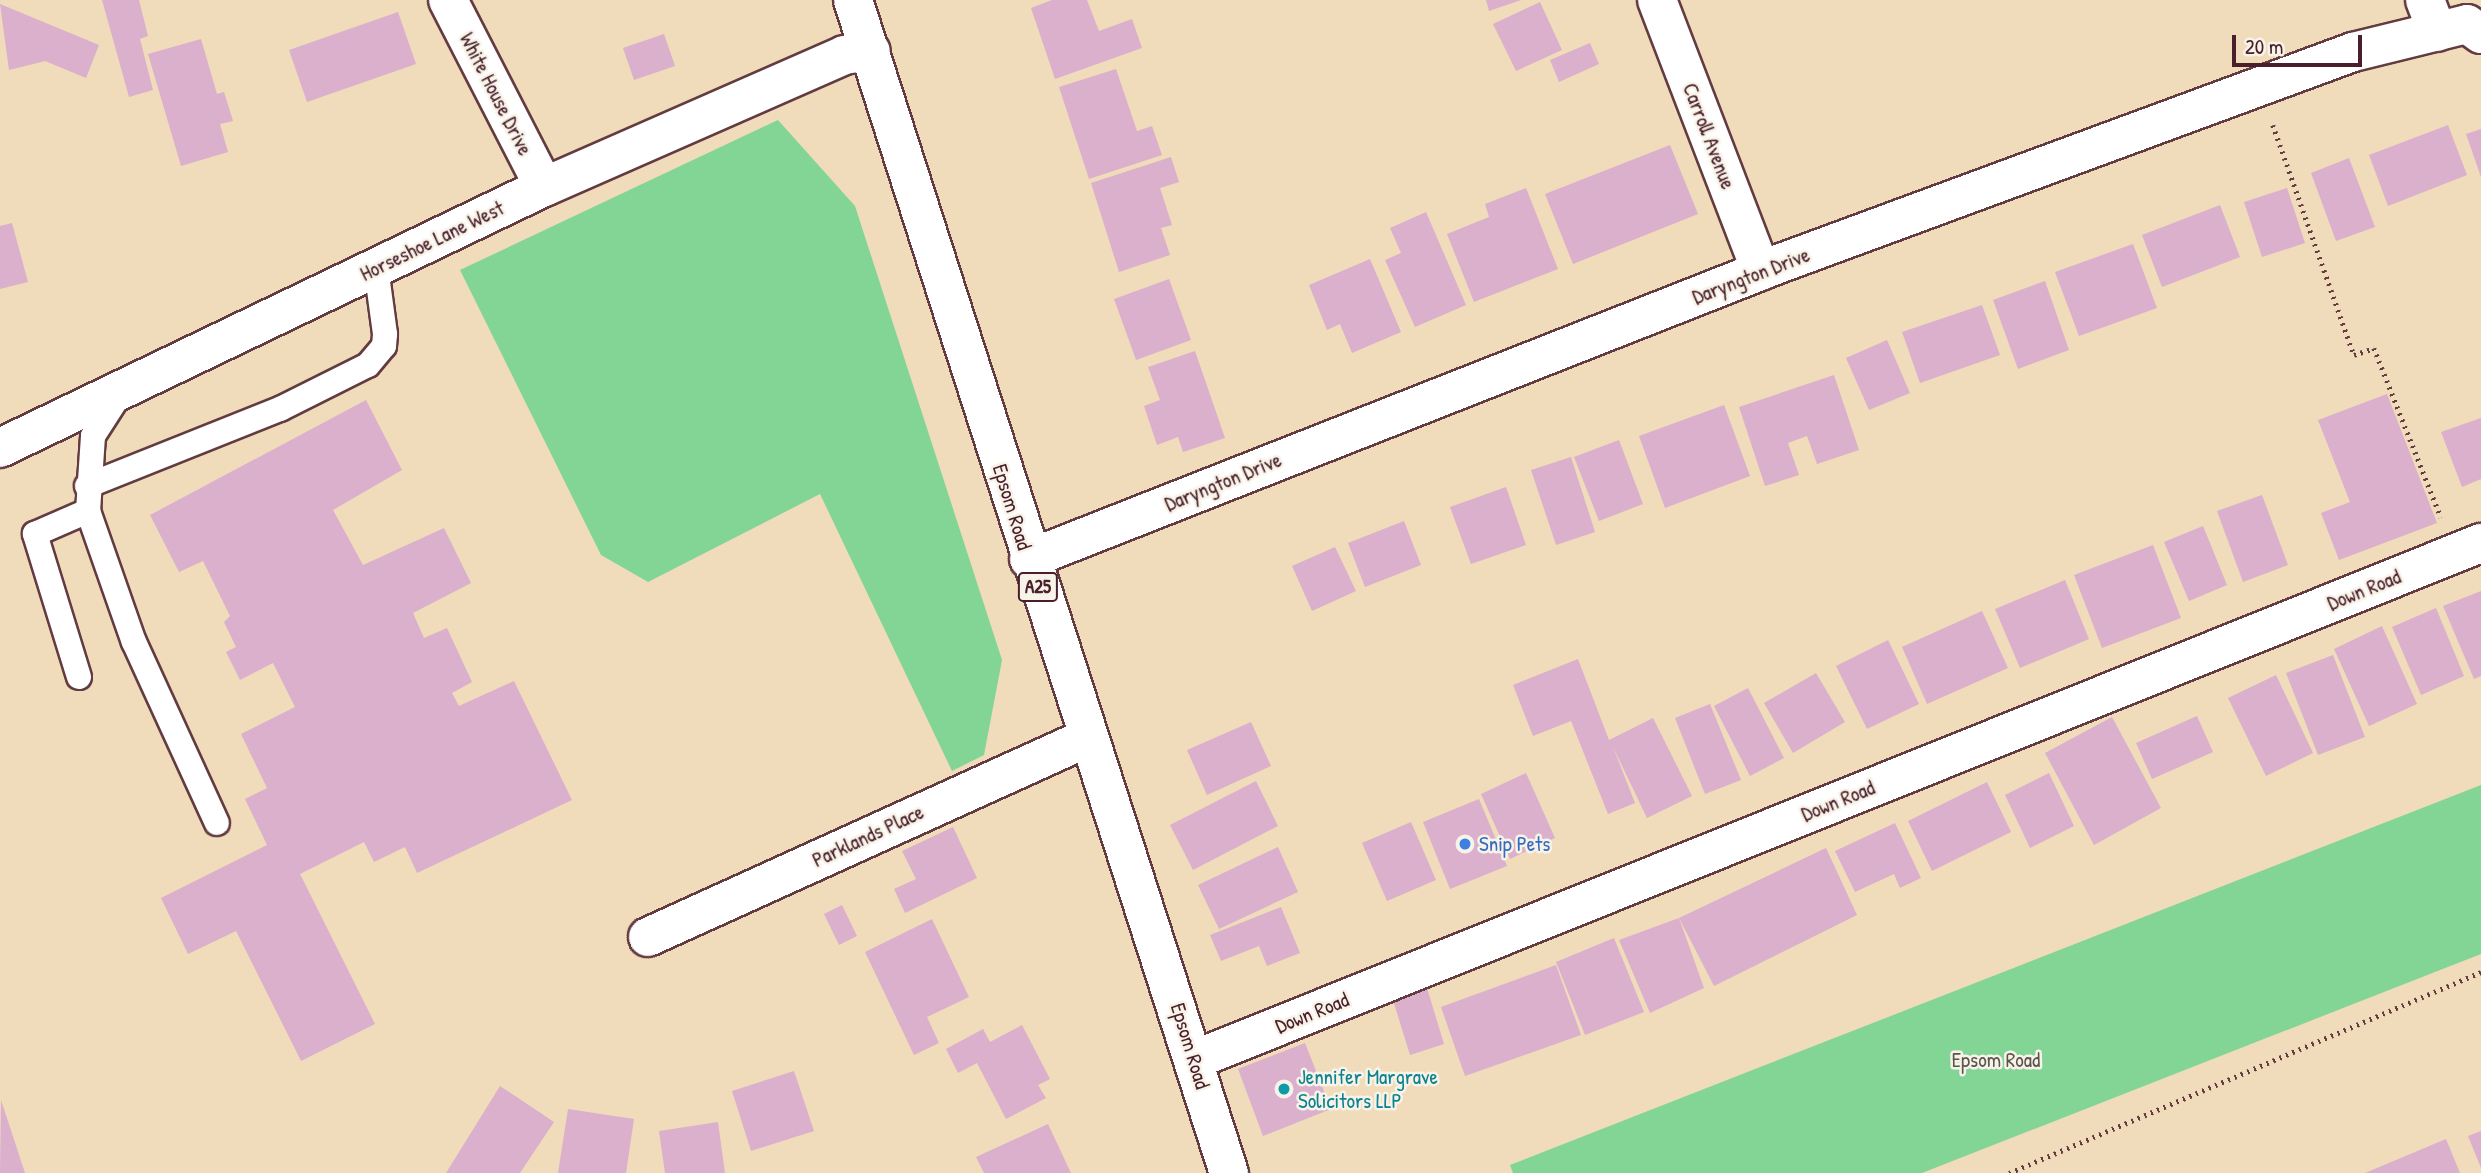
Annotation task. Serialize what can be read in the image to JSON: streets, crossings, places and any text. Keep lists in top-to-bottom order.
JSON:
{
  "streets": {
    "street": [
      "White House Drive",
      "Carroll Avenue",
      "Horseshoe Lane West",
      "Daryngton Drive",
      "Epsom Road",
      "A25",
      "Down Road",
      "Parklands Place"
    ]
  },
  "crossings": [
    ["White House Drive", "Horseshoe Lane West"],
    ["Carroll Avenue", "Daryngton Drive"],
    ["Horseshoe Lane West", "Epsom Road"],
    ["Daryngton Drive", "Epsom Road"],
    ["Epsom Road", "Down Road"],
    ["Epsom Road", "Parklands Place"]
  ],
  "parks": ["Epsom Road"],
  "places": ["Snip Pets", "Jennifer Margrave Solicitors LLP"],
  "scale_bar": "20 m"
}
